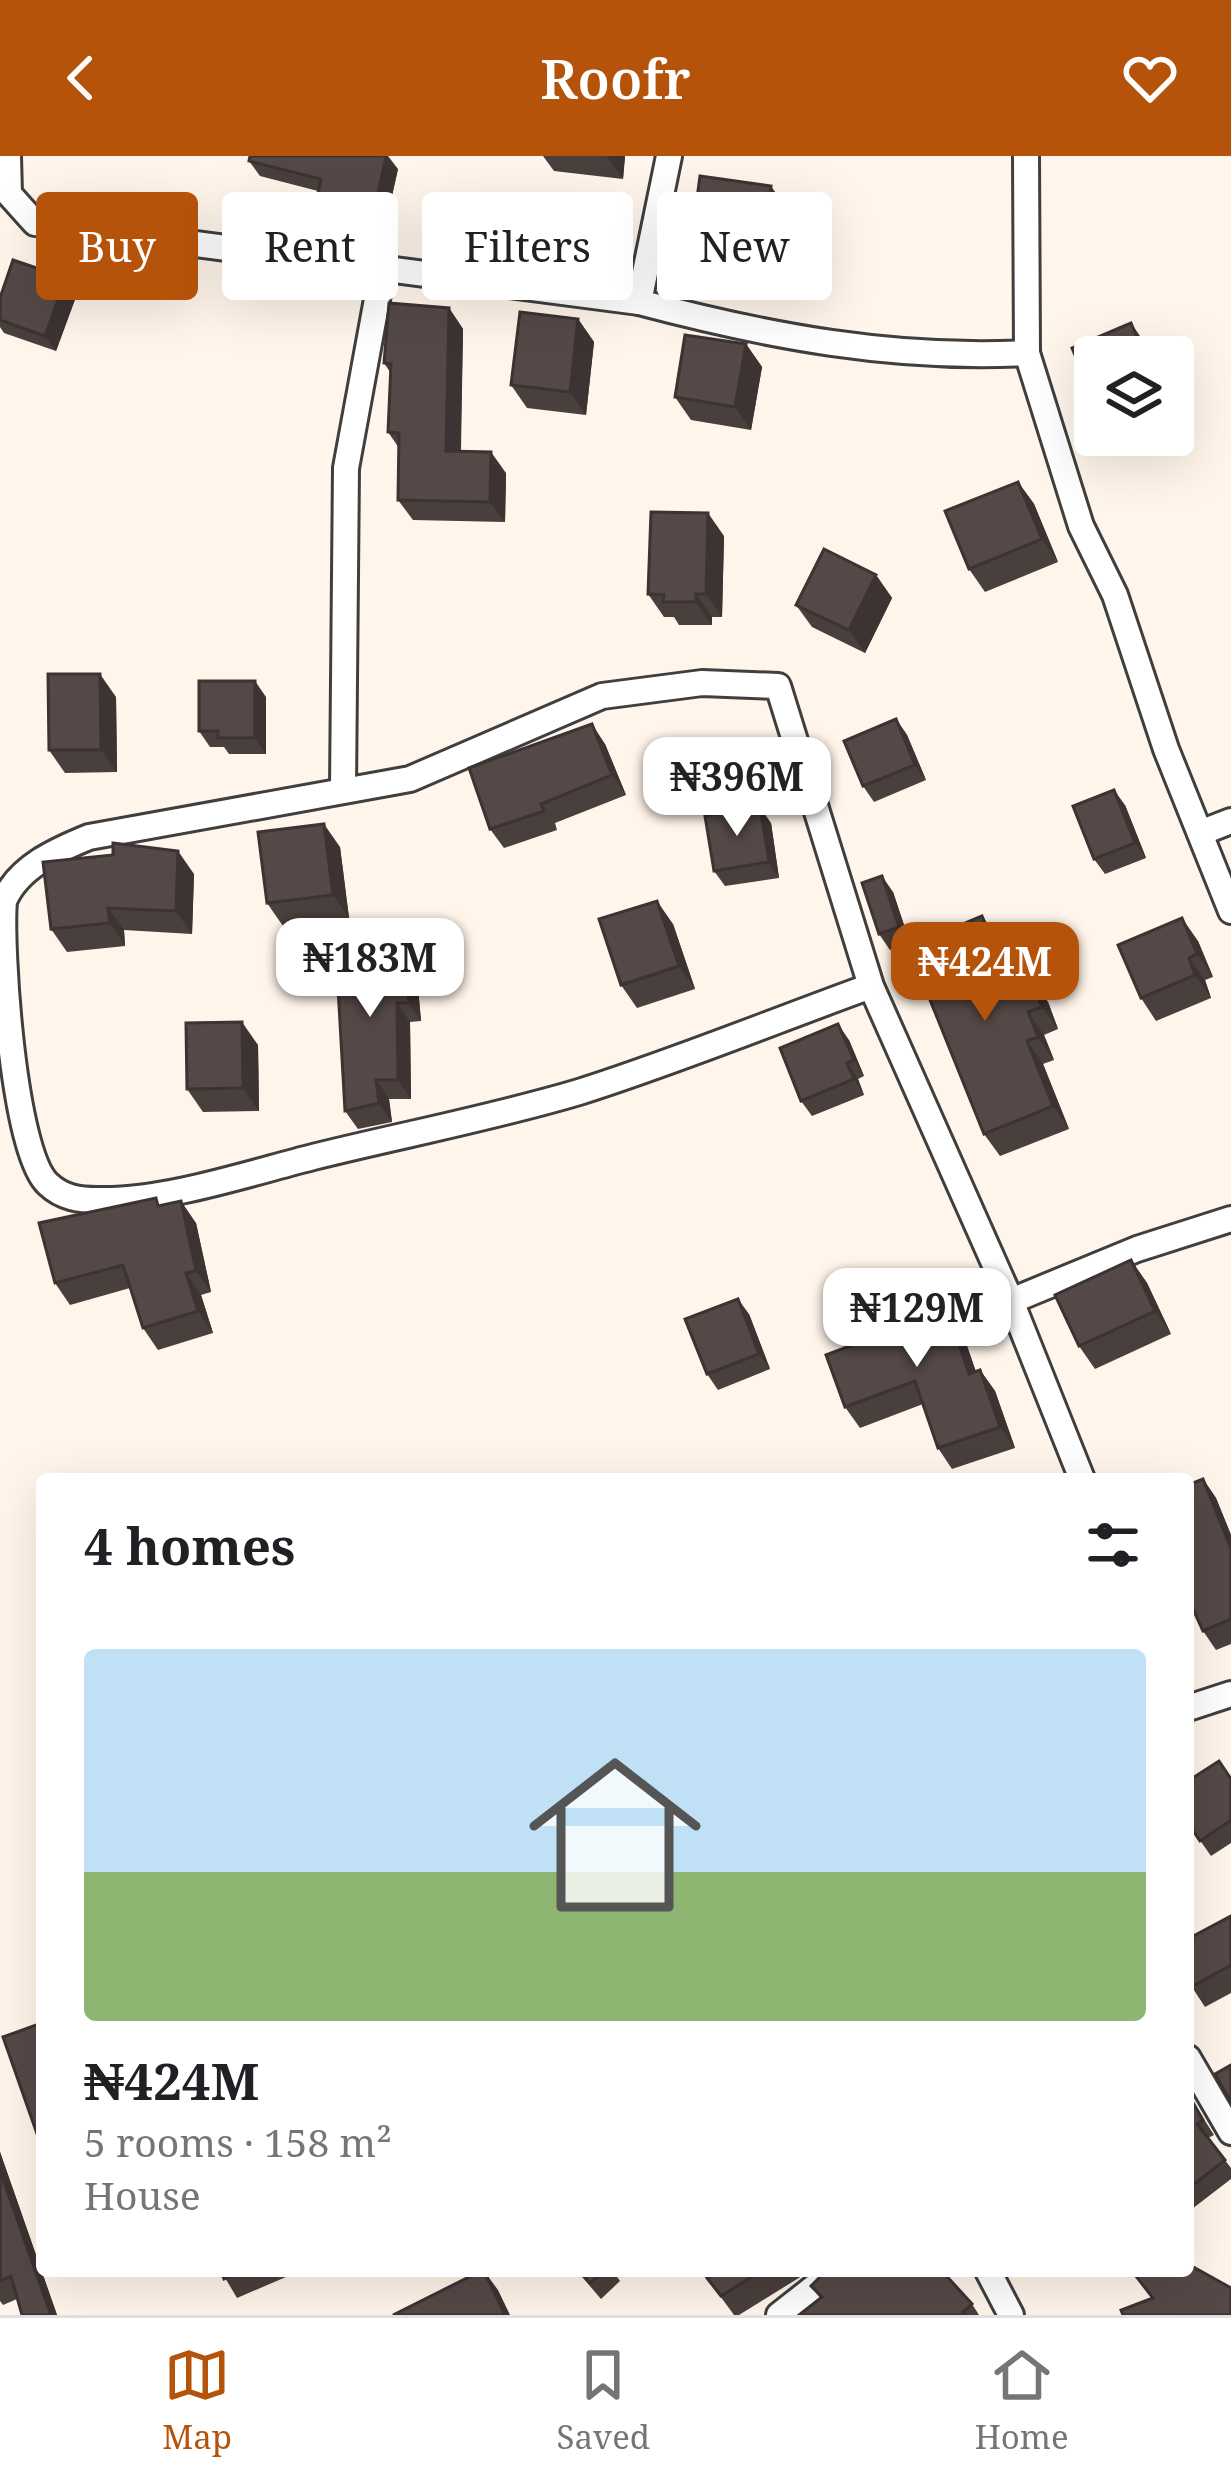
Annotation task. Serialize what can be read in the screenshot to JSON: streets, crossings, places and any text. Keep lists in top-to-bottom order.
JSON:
{
  "page": {
    "header": "Roofr",
    "chip": [
      "Buy",
      "Rent",
      "Filters",
      "New"
    ],
    "price": [
      "₦396M",
      "₦183M",
      "₦424M",
      "₦129M"
    ],
    "heading": "4 homes",
    "list": [
      {
        "name": "₦424M",
        "note": "5 rooms · 158 m² · House"
      }
    ],
    "tabs": ["Map", "Saved", "Home"]
  }
}
